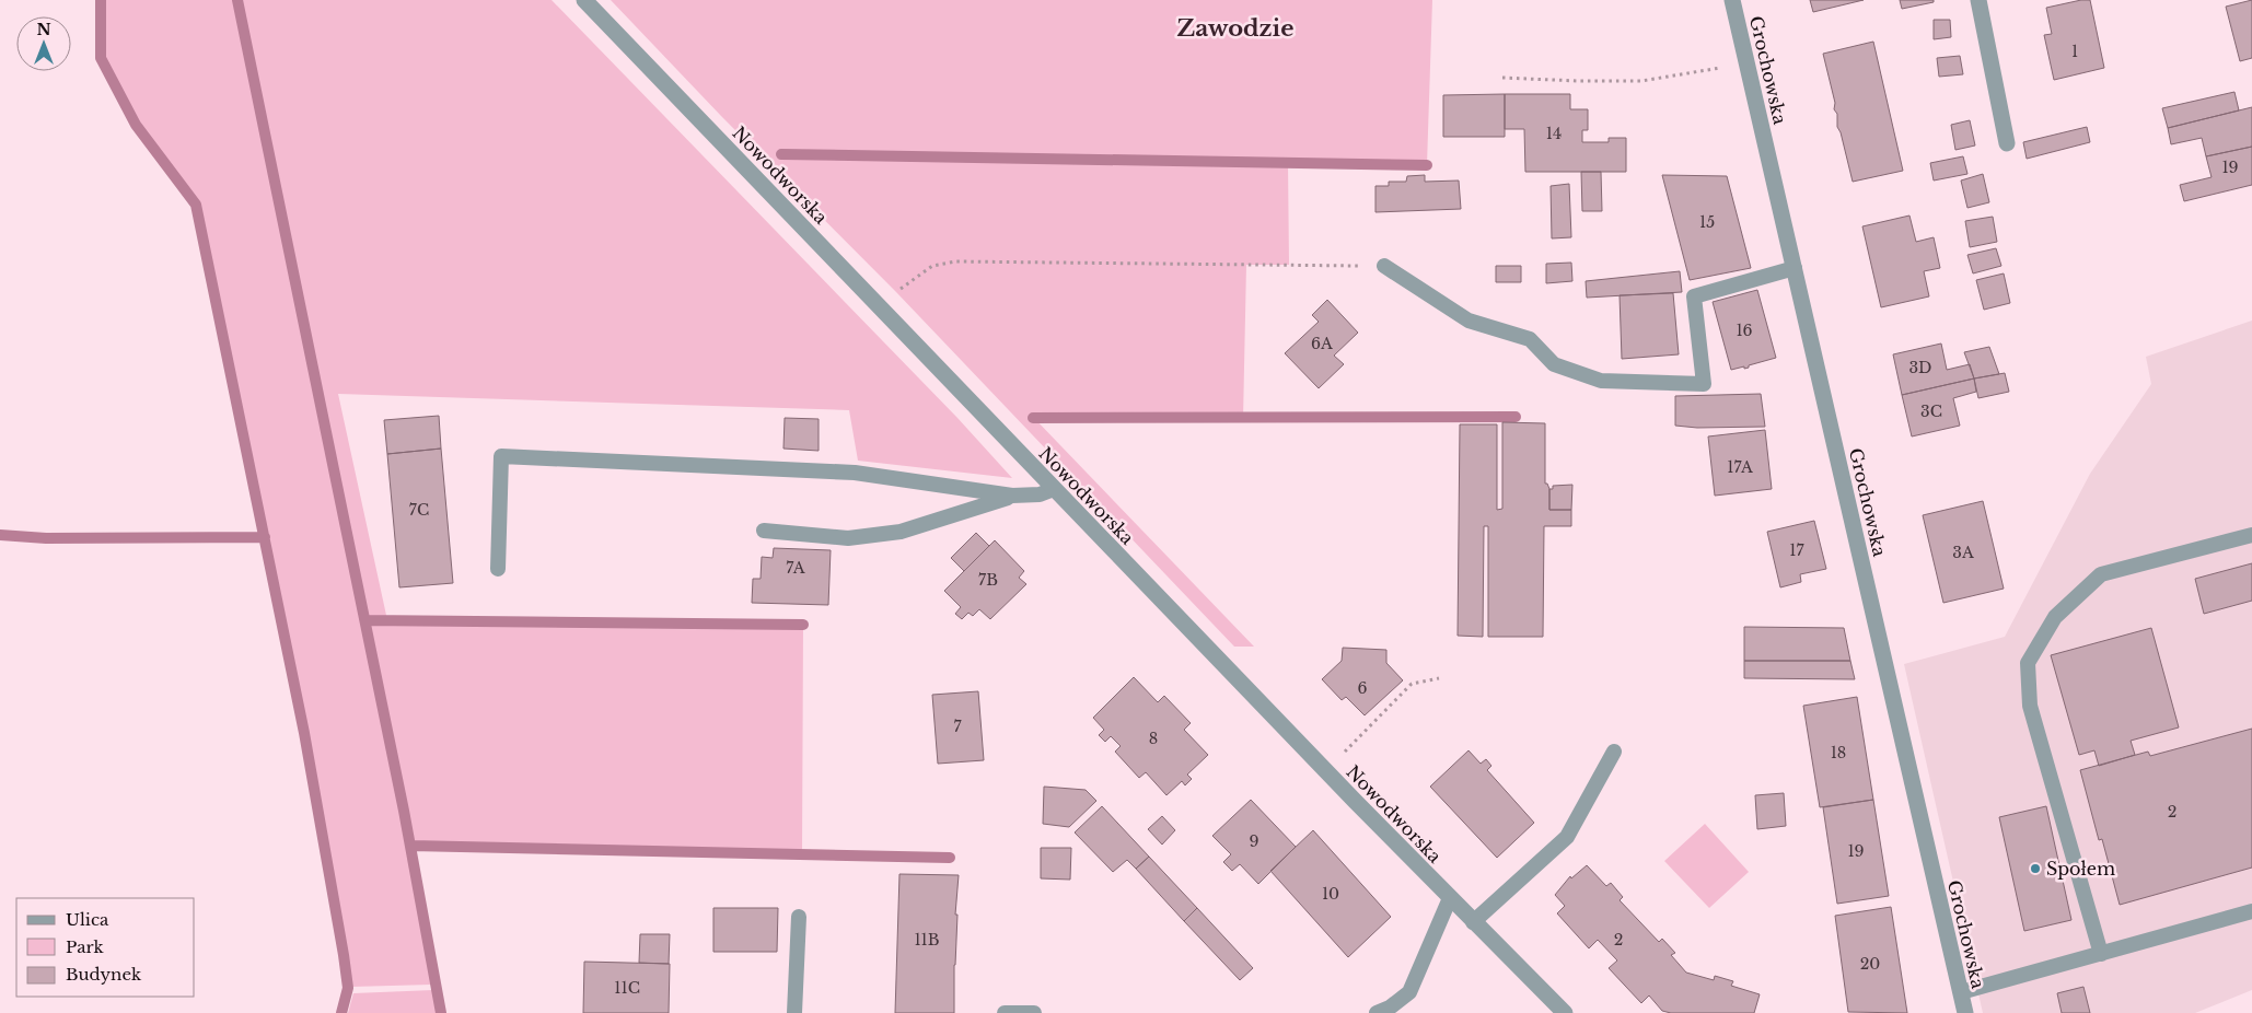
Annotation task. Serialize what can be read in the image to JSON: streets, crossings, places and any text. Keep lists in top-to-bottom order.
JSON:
{
  "streets": {
    "street": ["Grochowska", "Nowodworska"]
  },
  "districts": ["Zawodzie"],
  "places": ["Społem"],
  "house_numbers": [
    "1",
    "14",
    "19",
    "15",
    "16",
    "6A",
    "3D",
    "3C",
    "17A",
    "7C",
    "17",
    "3A",
    "7A",
    "7B",
    "6",
    "7",
    "8",
    "18",
    "2",
    "9",
    "19",
    "10",
    "11B",
    "2",
    "20",
    "11C"
  ],
  "legend": ["Ulica", "Park", "Budynek"],
  "north": "top"
}
